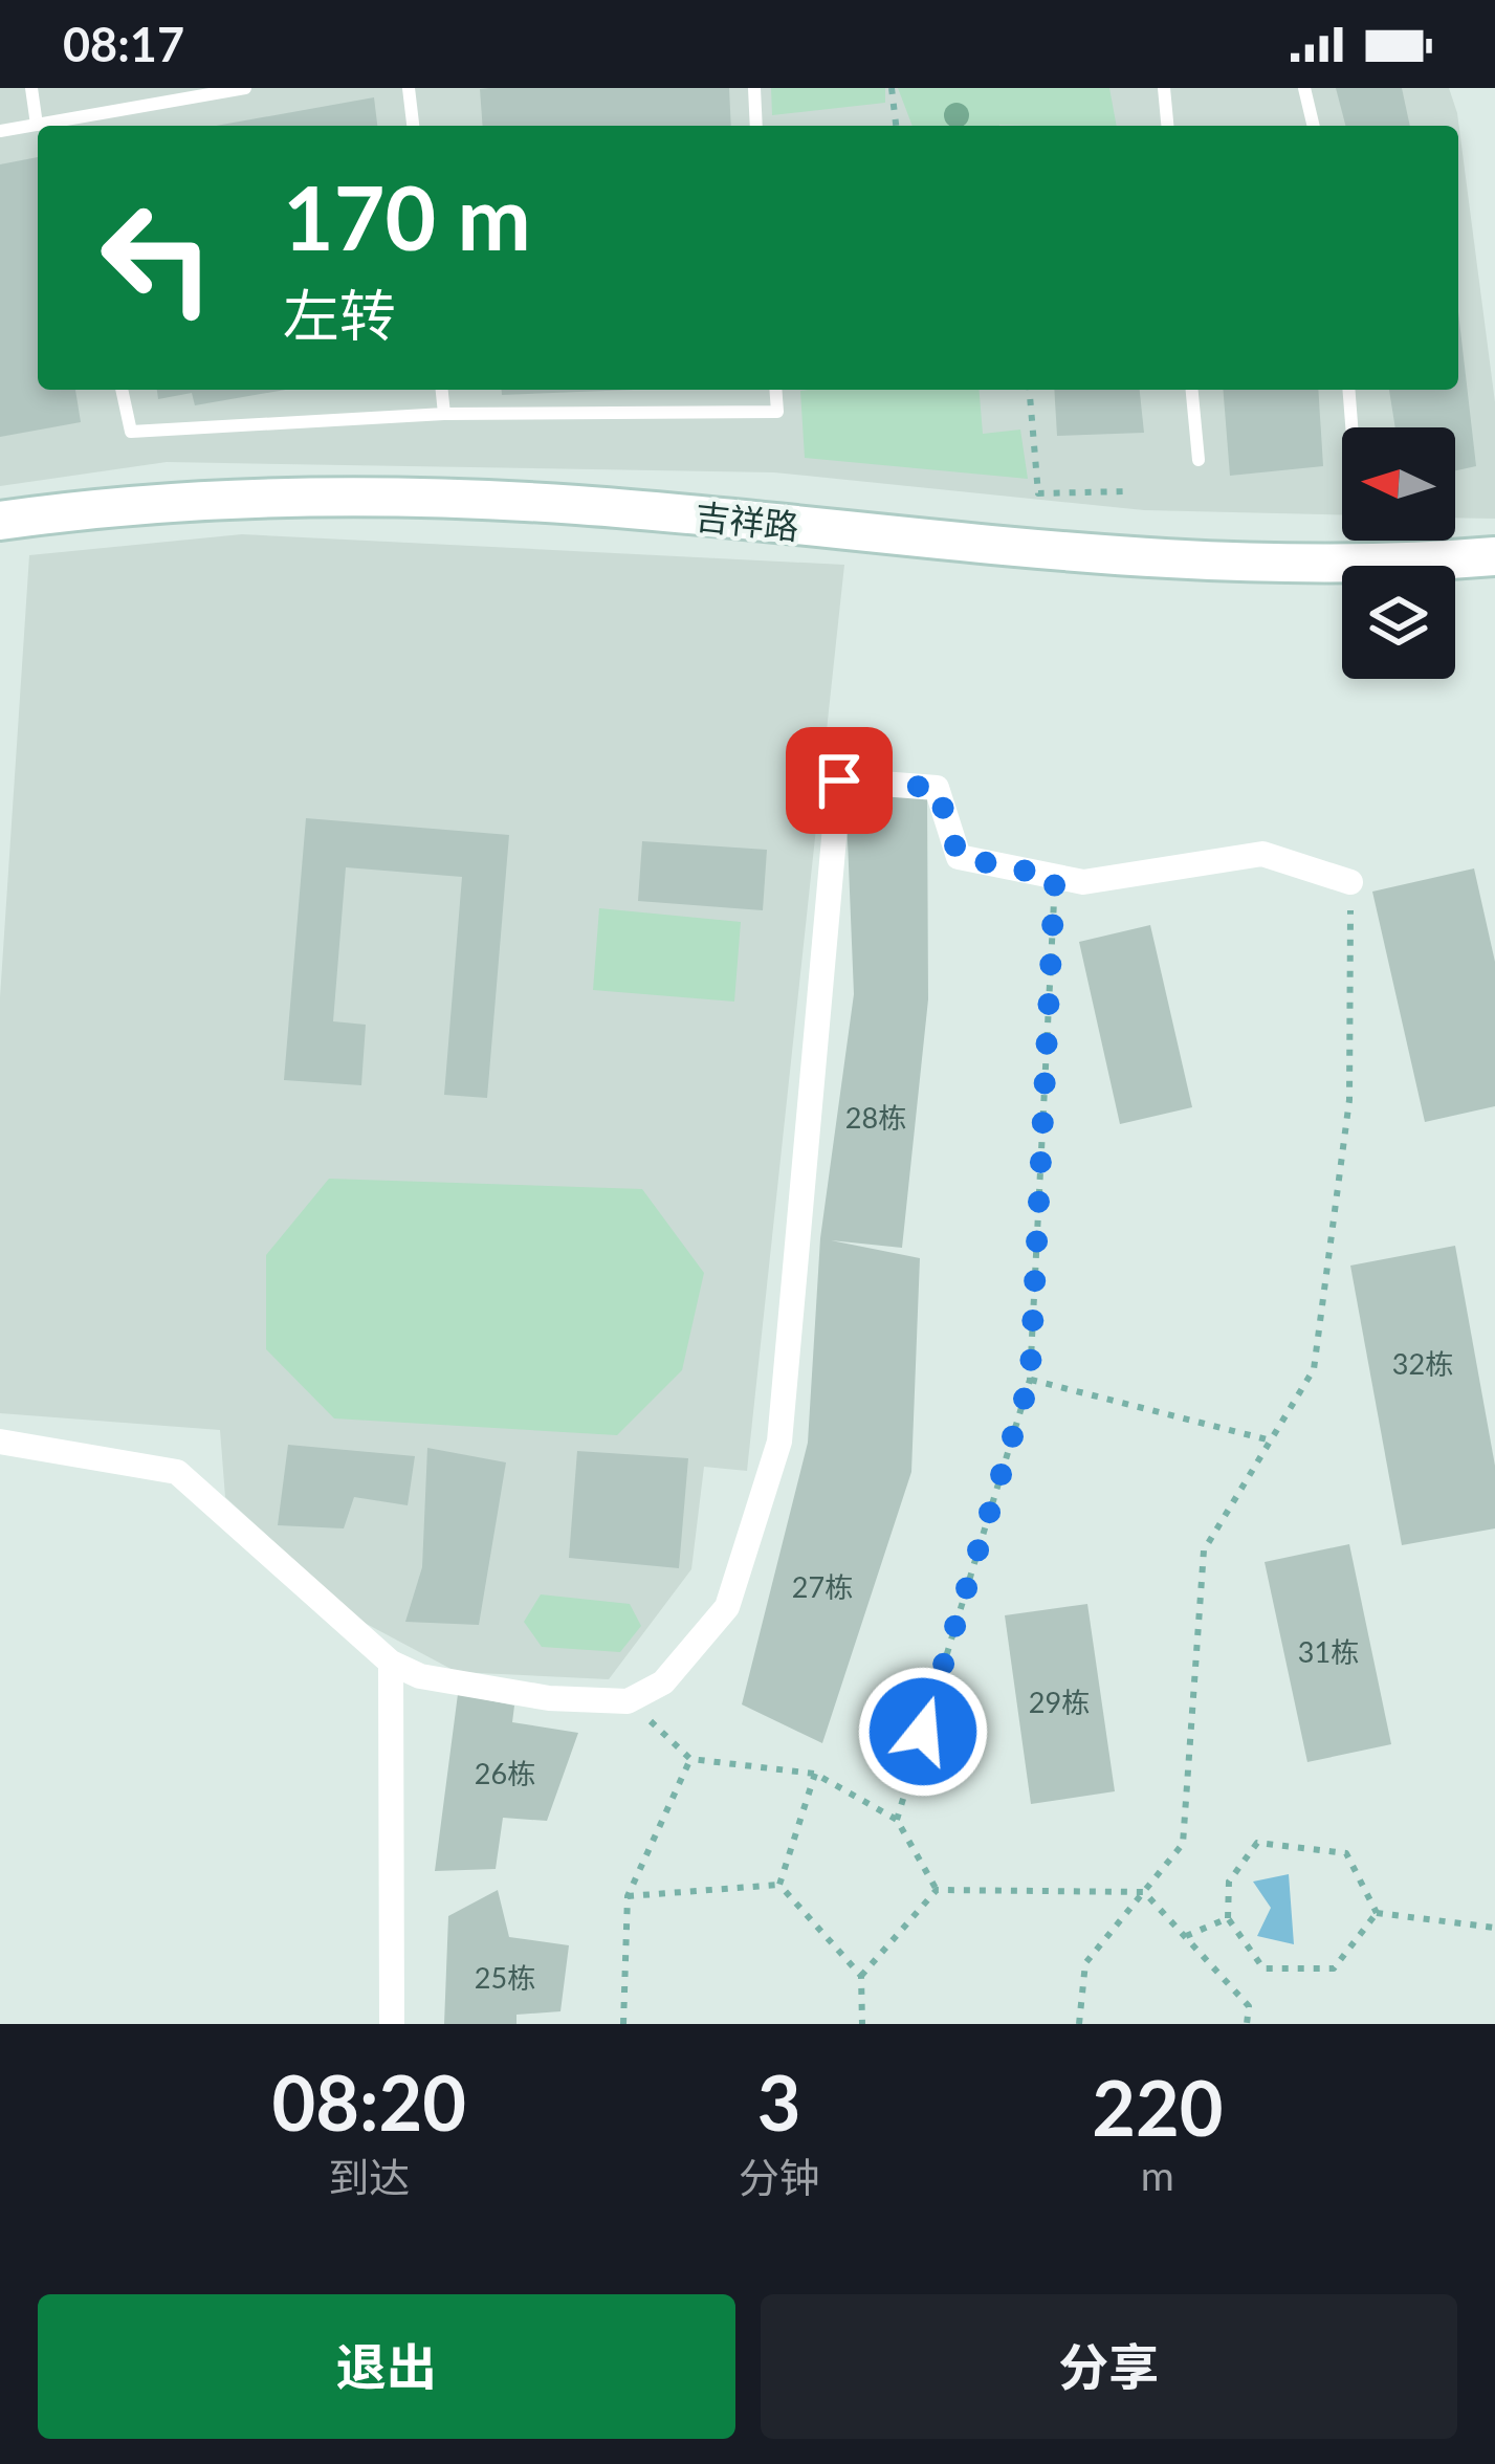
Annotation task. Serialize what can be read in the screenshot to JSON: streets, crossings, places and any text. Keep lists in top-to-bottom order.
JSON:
{
  "streets": {
    "street": ["吉祥路"]
  },
  "house_numbers": [
    "28栋",
    "32栋",
    "27栋",
    "31栋",
    "29栋",
    "26栋",
    "25栋"
  ],
  "north": "left",
  "page": {
    "status": "08:17",
    "turn": ["170 m", "左转"],
    "eta": [
      "08:20",
      "到达",
      "3",
      "分钟",
      "220",
      "m"
    ],
    "buttons": ["退出", "分享"]
  }
}
